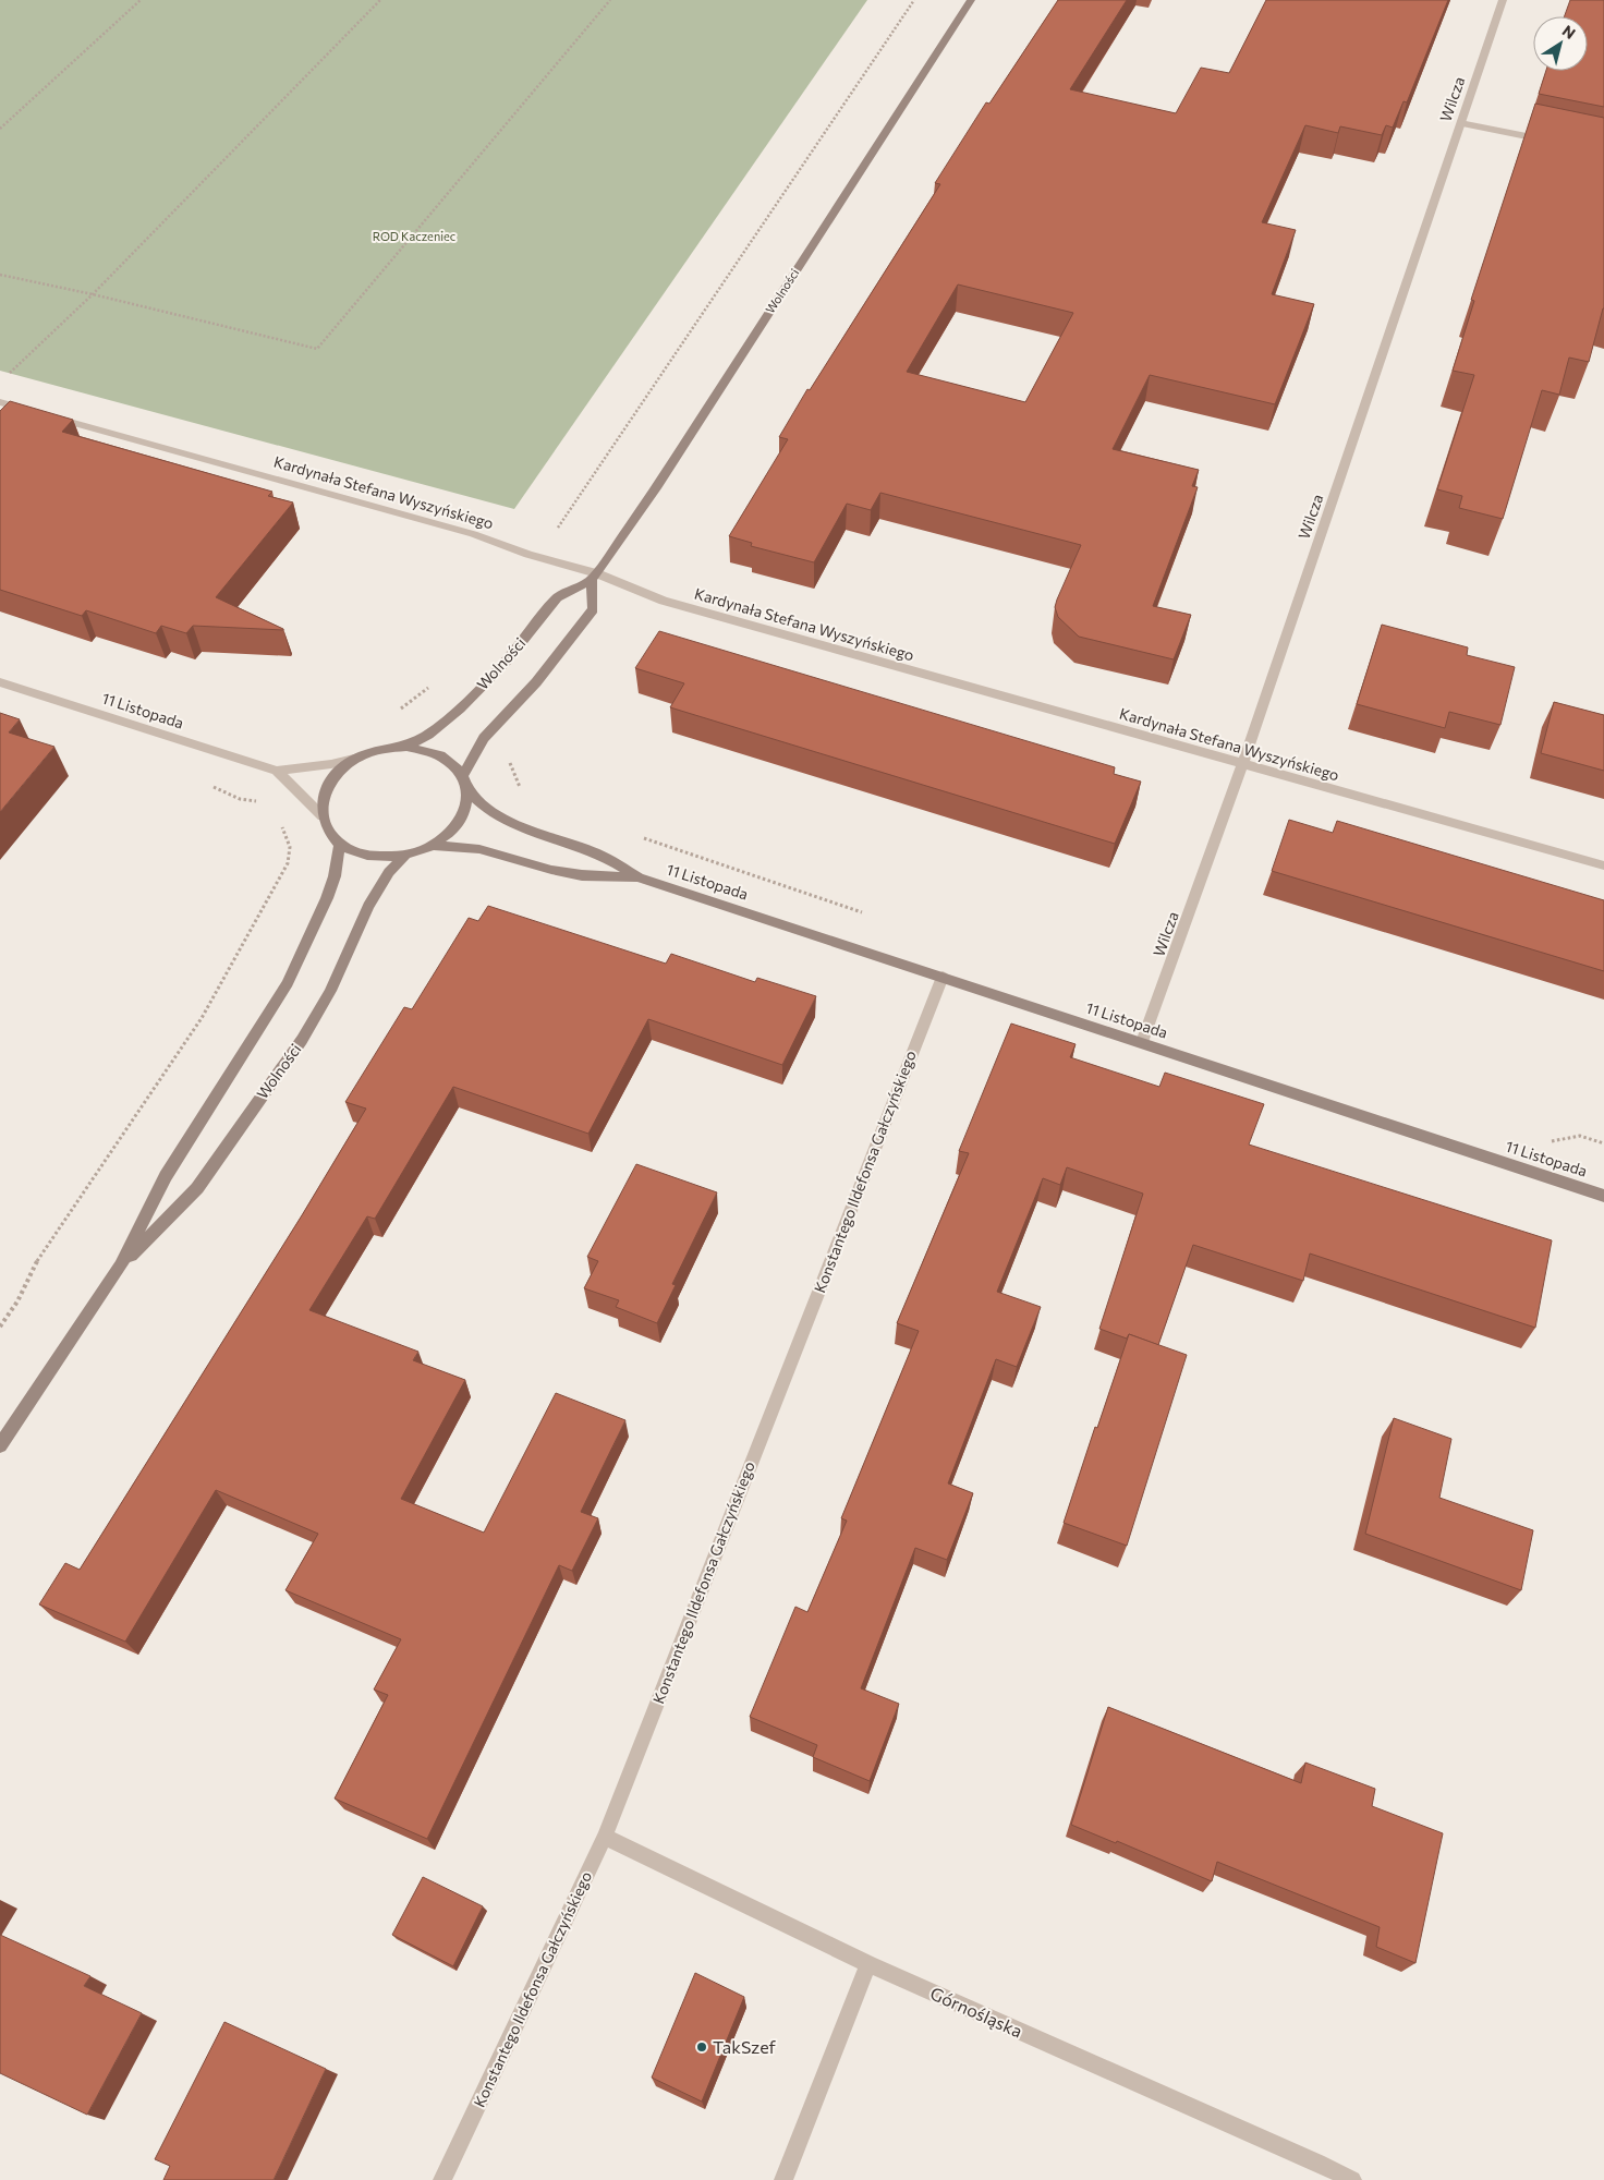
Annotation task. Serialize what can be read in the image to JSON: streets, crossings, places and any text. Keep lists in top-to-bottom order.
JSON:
{
  "streets": {
    "street": [
      "Wilcza",
      "Wolności",
      "Kardynała Stefana Wyszyńskiego",
      "11 Listopada",
      "Konstantego Ildefonsa Gałczyńskiego",
      "Górnośląska"
    ]
  },
  "crossings": [
    ["Wilcza", "Kardynała Stefana Wyszyńskiego"],
    ["Wilcza", "11 Listopada"],
    ["Wolności", "Kardynała Stefana Wyszyńskiego"],
    ["Wolności", "11 Listopada"],
    ["11 Listopada", "Konstantego Ildefonsa Gałczyńskiego"],
    ["Konstantego Ildefonsa Gałczyńskiego", "Górnośląska"]
  ],
  "parks": ["ROD Kaczeniec"],
  "places": ["TakSzef"],
  "north": "top right"
}
